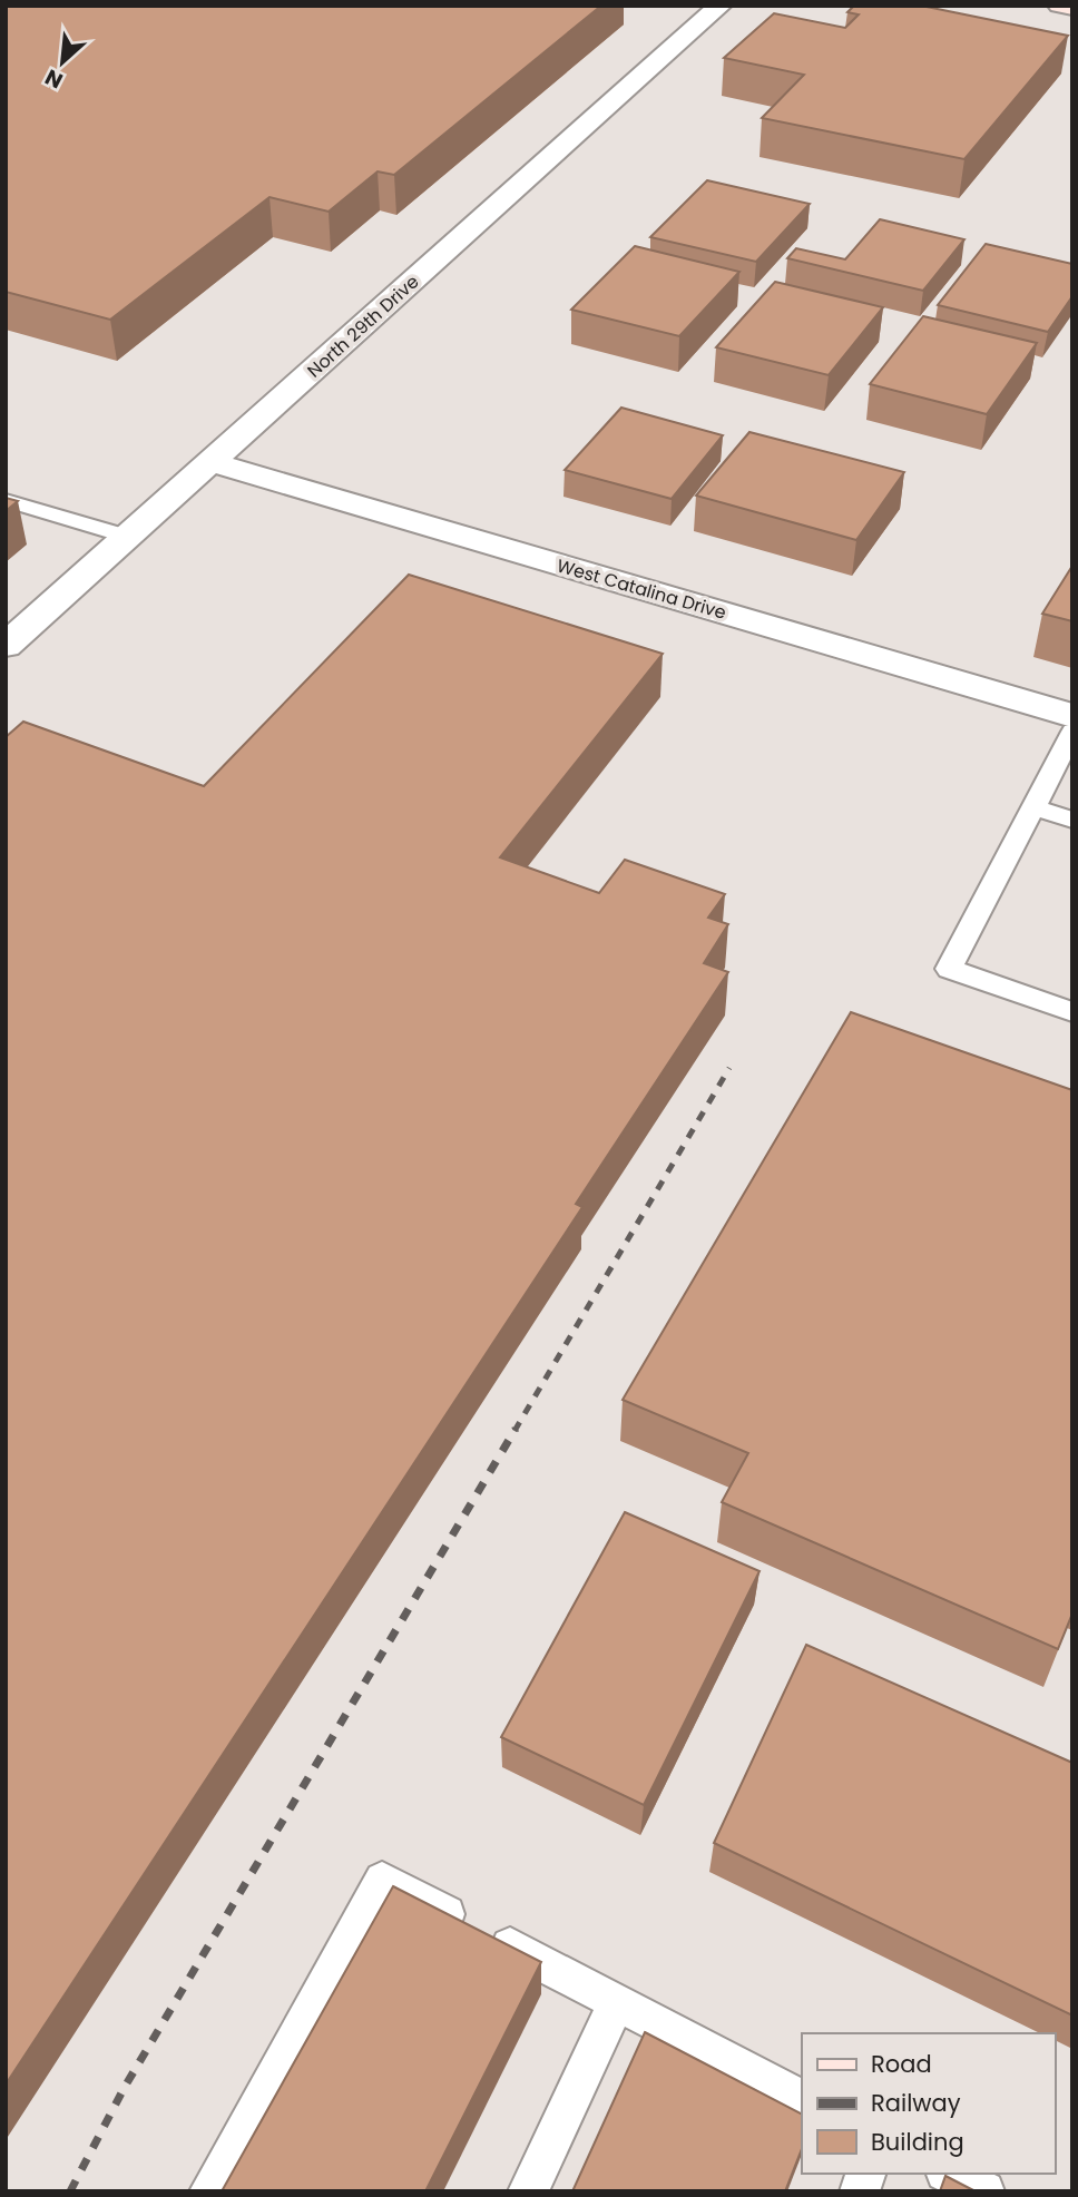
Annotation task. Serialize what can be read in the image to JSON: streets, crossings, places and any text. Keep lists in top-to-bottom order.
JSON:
{
  "streets": {
    "street": ["North 29th Drive", "West Catalina Drive"]
  },
  "crossings": [
    ["North 29th Drive", "West Catalina Drive"]
  ],
  "legend": ["Road", "Railway", "Building"],
  "north": "bottom left"
}
